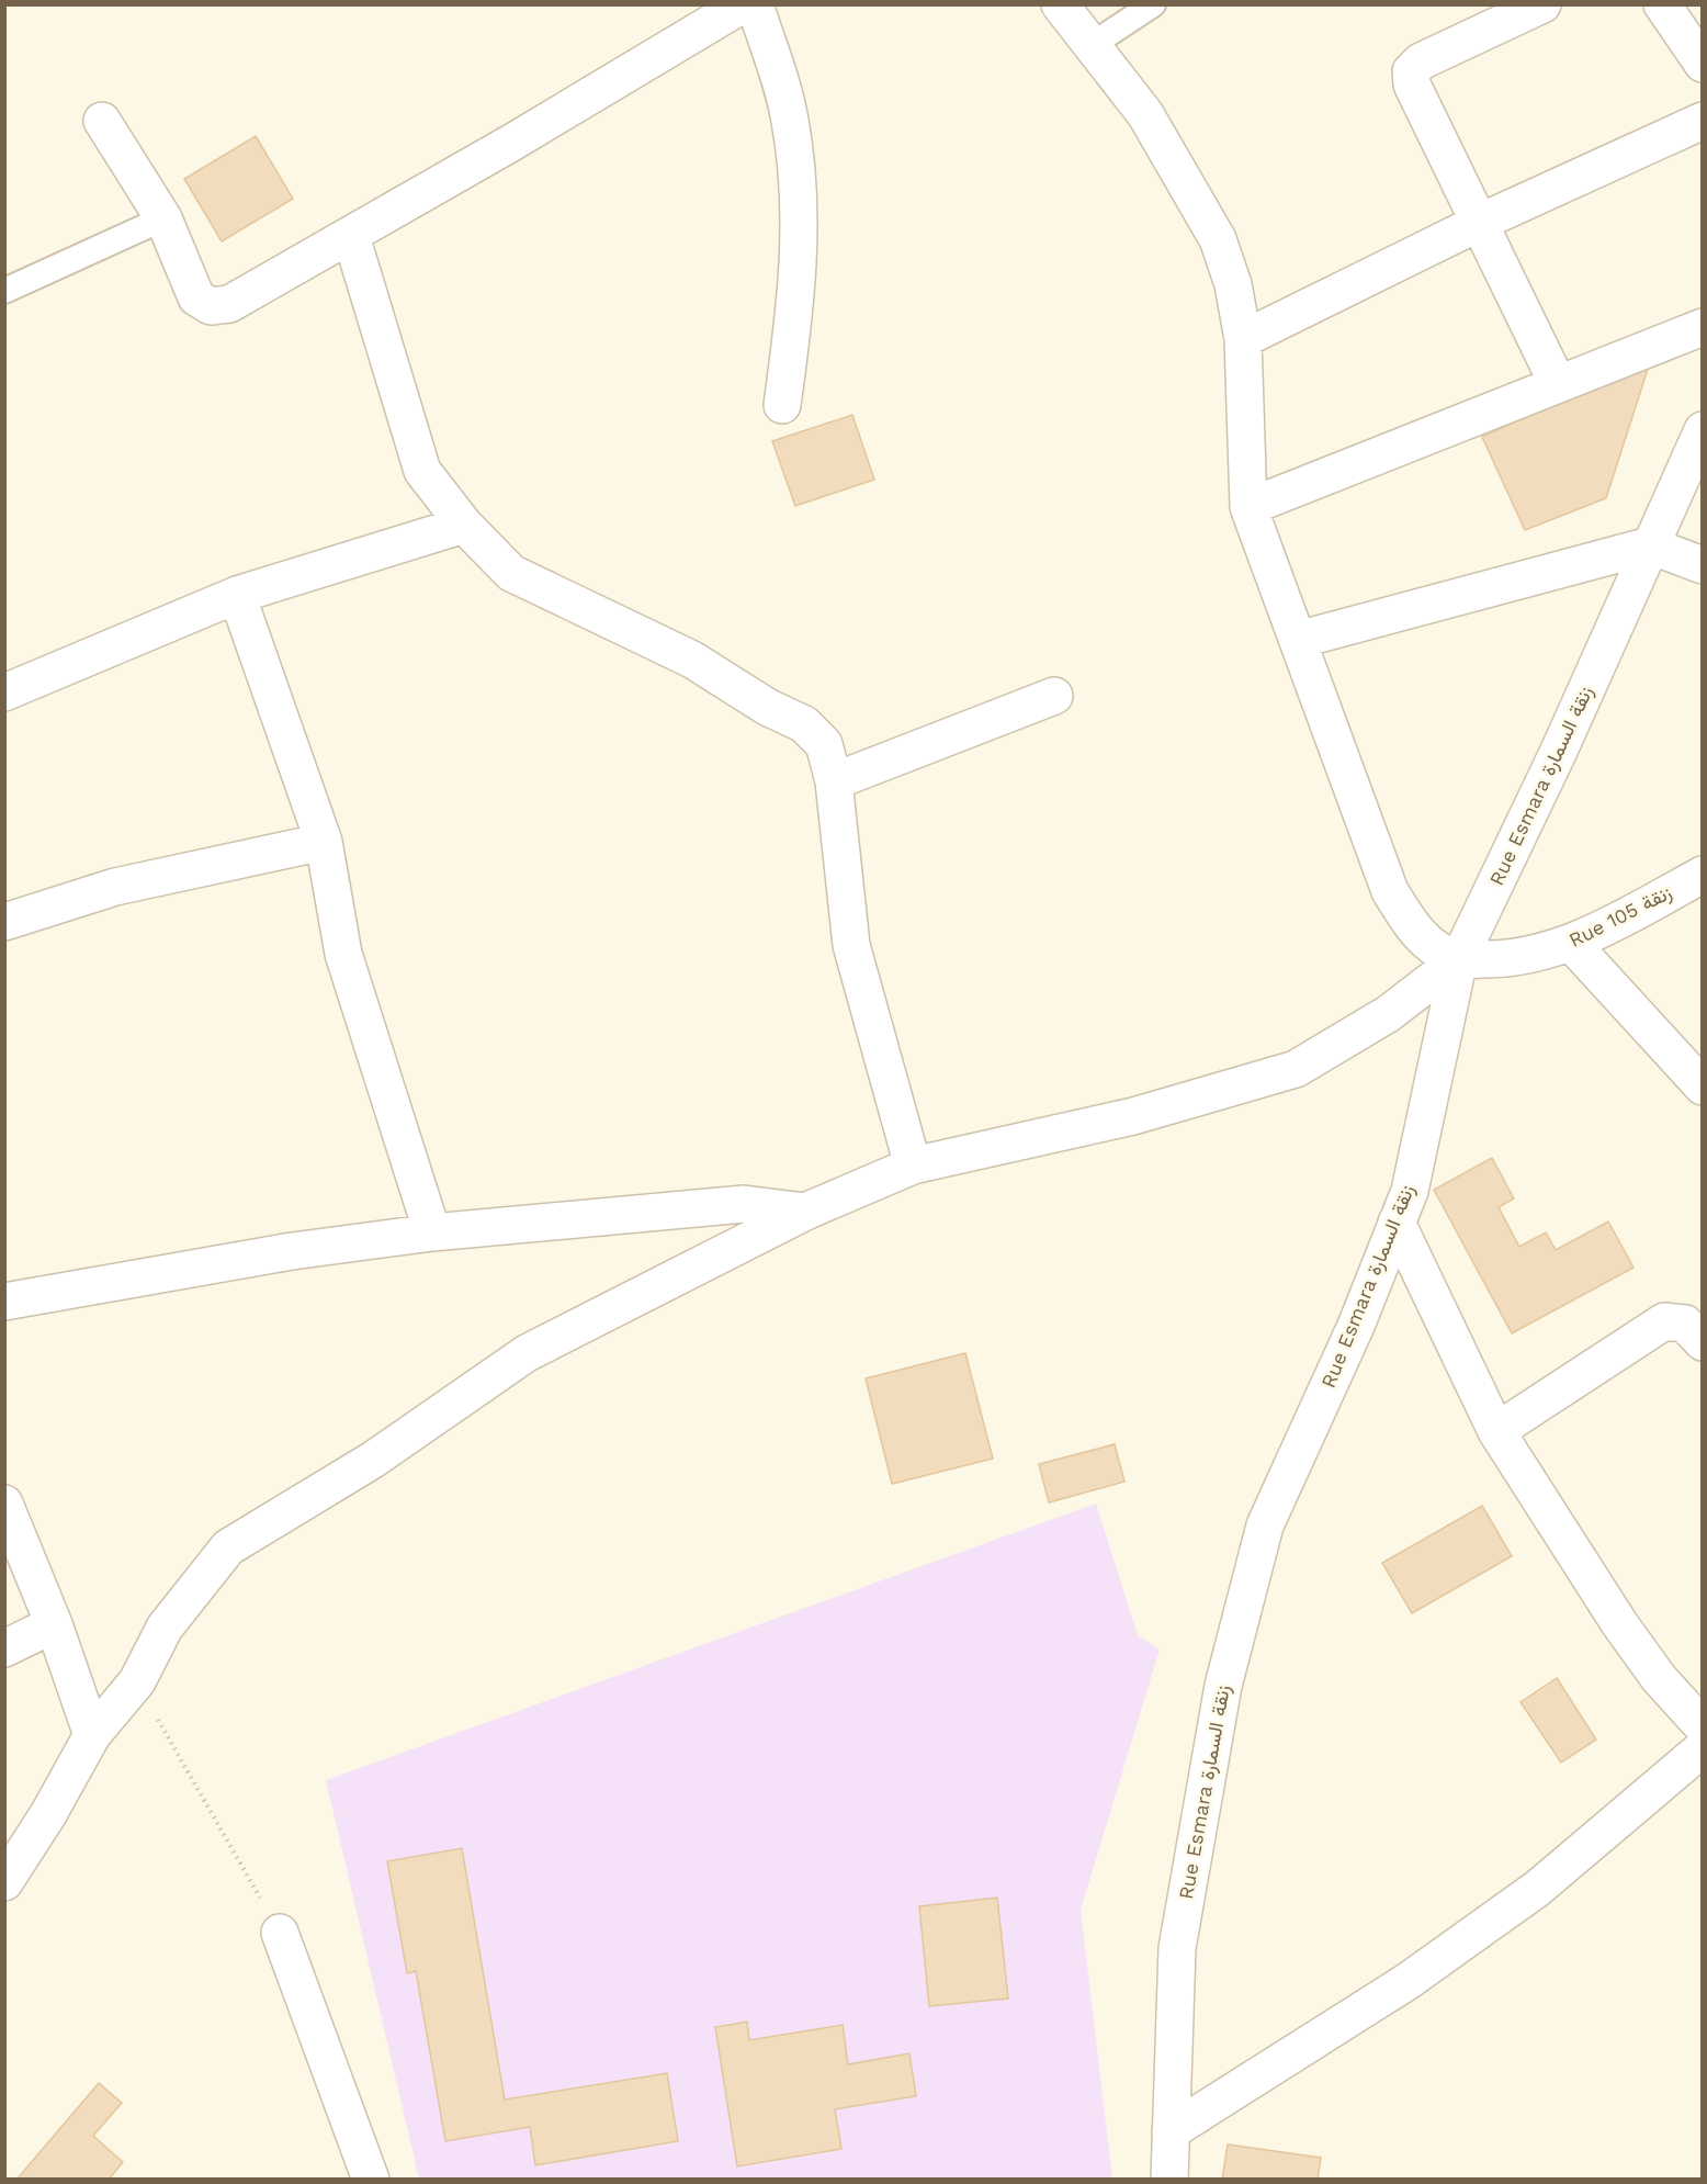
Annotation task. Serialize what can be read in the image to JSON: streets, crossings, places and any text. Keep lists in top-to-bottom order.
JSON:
{
  "streets": {
    "street": ["Rue Esmara زنقة السمارة", "Rue 105 زنقة"]
  },
  "crossings": [
    ["Rue Esmara زنقة السمارة", "Rue 105 زنقة"]
  ]
}
